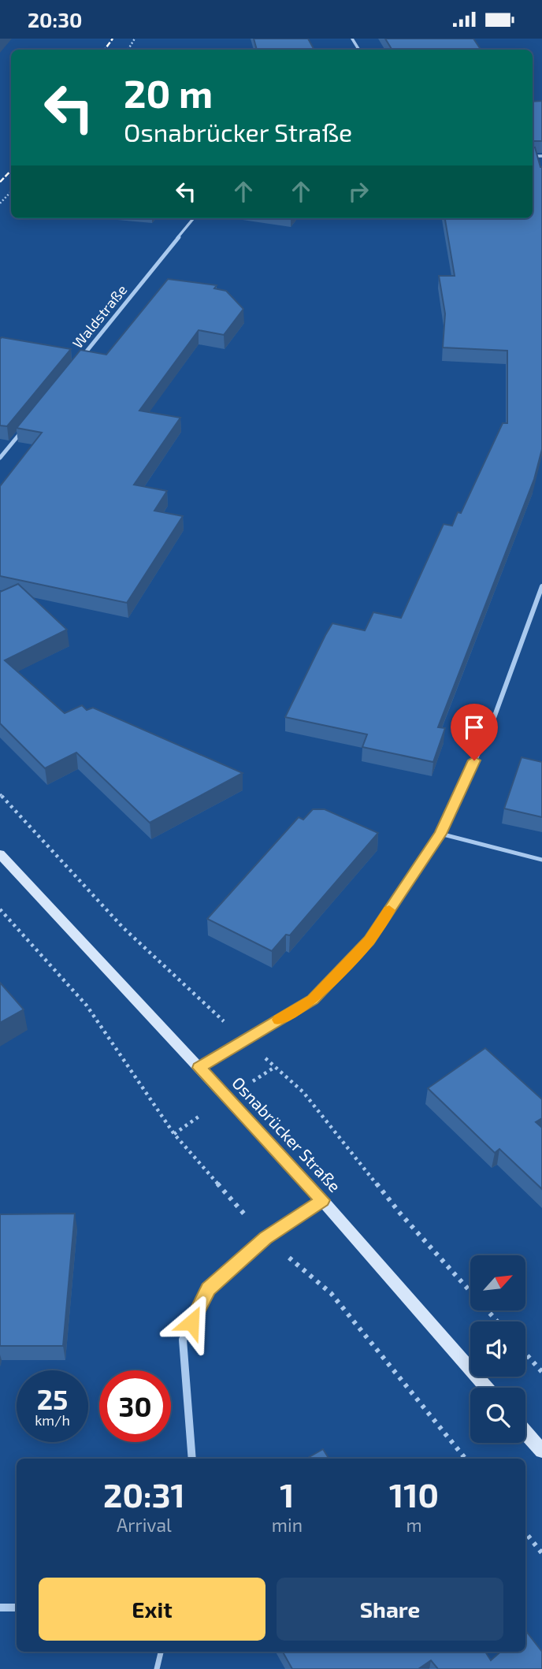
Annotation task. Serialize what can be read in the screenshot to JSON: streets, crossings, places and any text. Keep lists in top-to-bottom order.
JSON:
{
  "streets": {
    "main road": ["Osnabrücker Straße"],
    "street": ["Waldstraße"]
  },
  "north": "top right",
  "page": {
    "status": "20:30",
    "turn": ["20 m", "Osnabrücker Straße"],
    "speed": "25 km/h",
    "limit": "30",
    "eta": [
      "20:31",
      "Arrival",
      "1",
      "min",
      "110",
      "m"
    ],
    "buttons": ["Exit", "Share"]
  }
}
